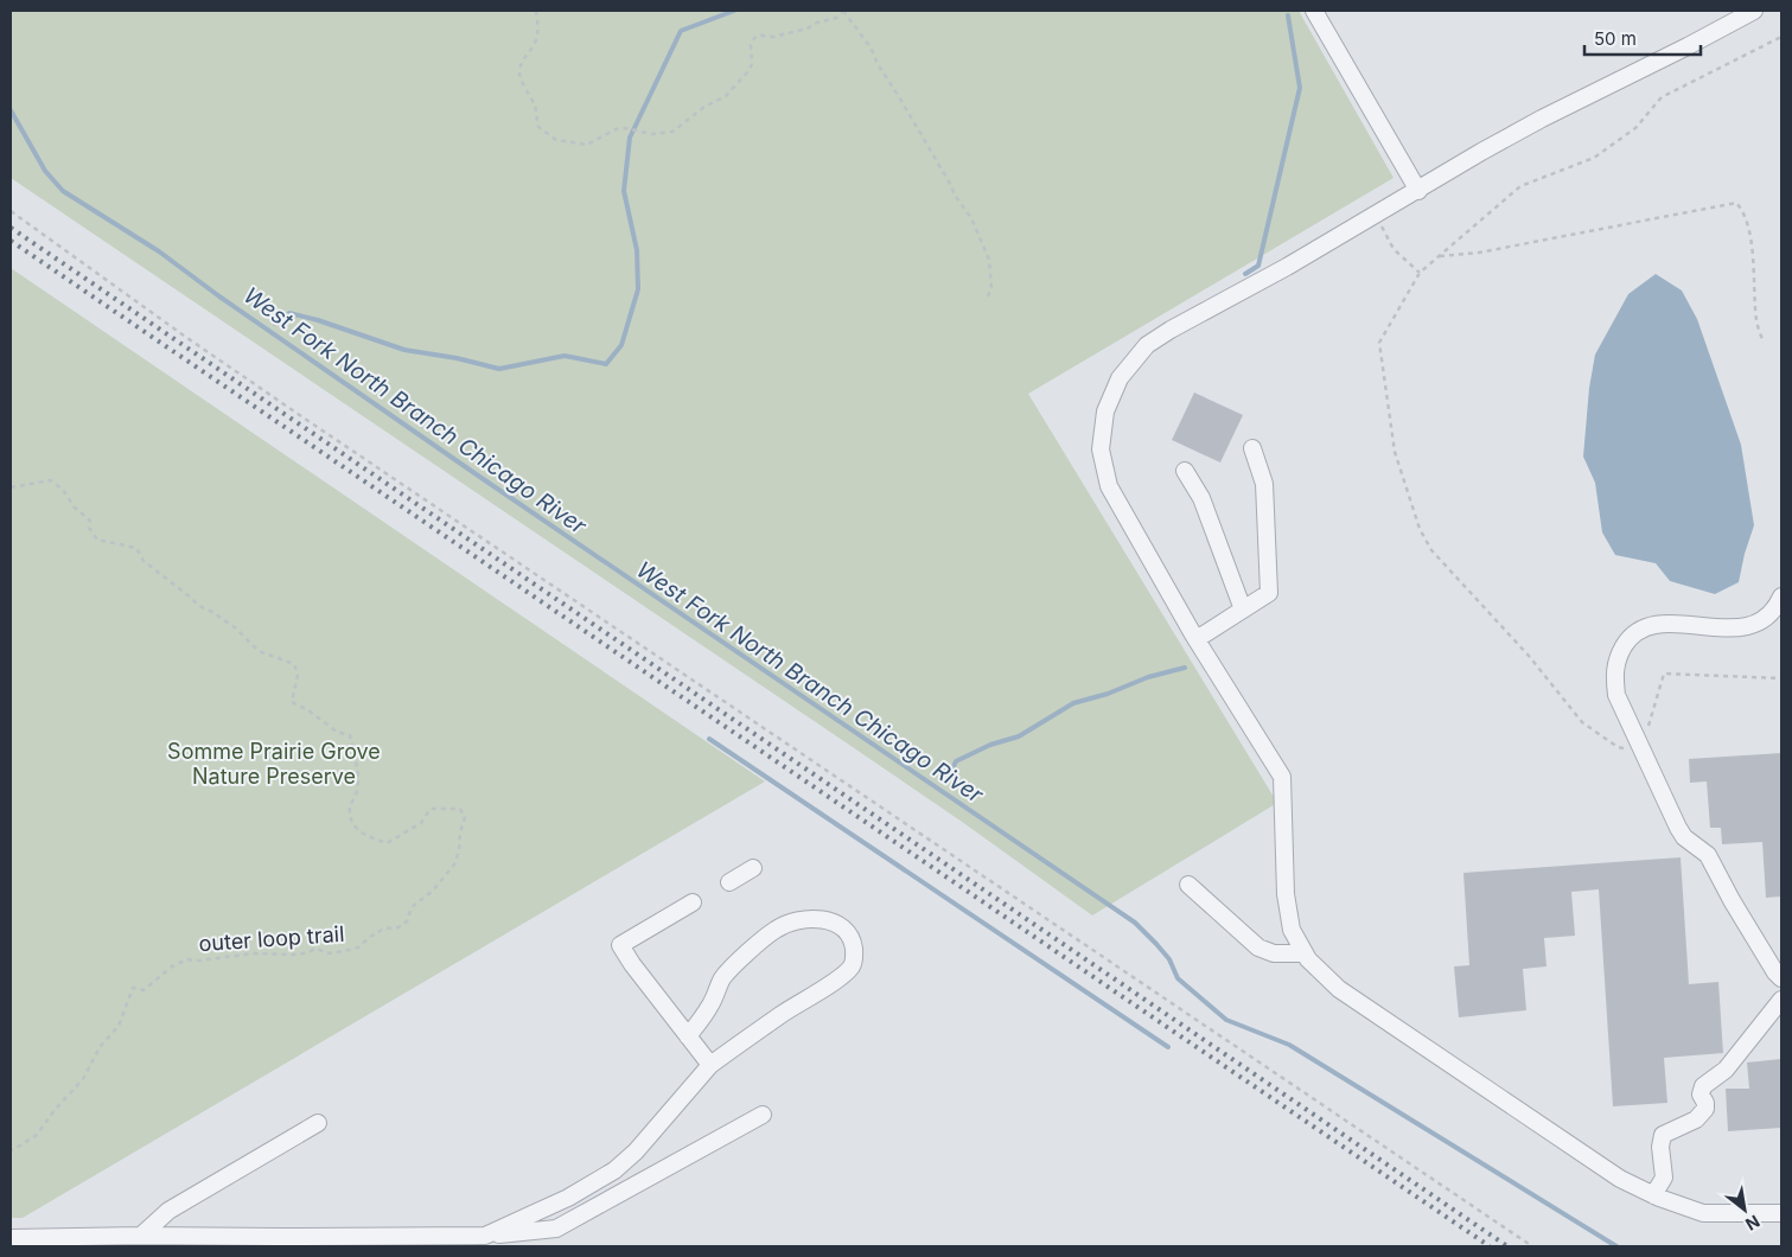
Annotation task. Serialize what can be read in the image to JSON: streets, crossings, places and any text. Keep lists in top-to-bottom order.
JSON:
{
  "streets": {
    "path": ["outer loop trail"]
  },
  "water": ["West Fork North Branch Chicago River"],
  "parks": ["Somme Prairie Grove Nature Preserve"],
  "scale_bar": "50 m",
  "north": "bottom right"
}
